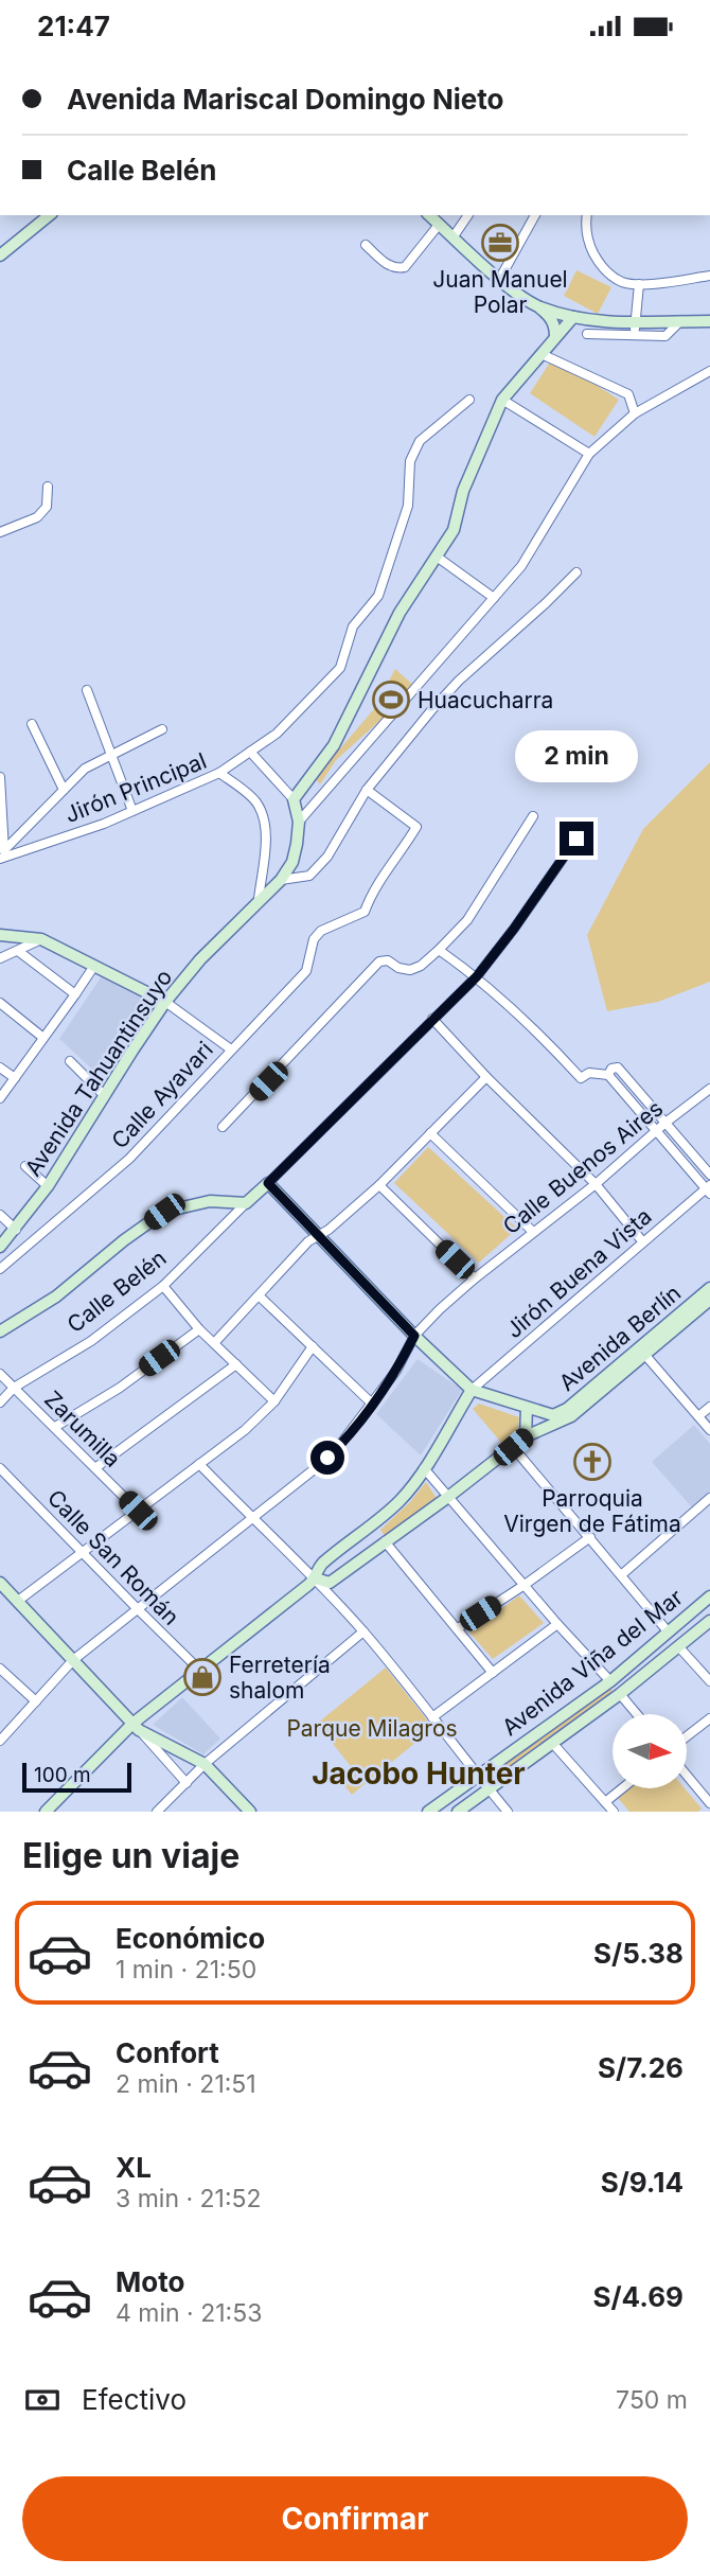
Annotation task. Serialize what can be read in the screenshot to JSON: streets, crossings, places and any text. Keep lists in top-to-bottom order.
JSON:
{
  "streets": {
    "street": [
      "Jirón Principal",
      "Avenida Tahuantinsuyo",
      "Calle Ayavari",
      "Calle Buenos Aires",
      "Jirón Buena Vista",
      "Calle Belén",
      "Avenida Berlín",
      "Zarumilla",
      "Calle San Román",
      "Avenida Viña del Mar"
    ]
  },
  "crossings": [
    ["Calle Buenos Aires", "Calle San Román"],
    ["Calle Belén", "Zarumilla"]
  ],
  "districts": ["Jacobo Hunter"],
  "parks": ["Parque Milagros"],
  "places": {
    "office": ["Juan Manuel Polar"],
    "sports": ["Huacucharra"],
    "church": ["Parroquia Virgen de Fátima"],
    "shop": ["Ferretería shalom"]
  },
  "scale_bar": "100 m",
  "north": "right",
  "page": {
    "status": "21:47",
    "banner": ["Avenida Mariscal Domingo Nieto", "Calle Belén"],
    "bubble": "2 min",
    "scale": "100 m",
    "heading": "Elige un viaje",
    "list": [
      {
        "name": "Económico",
        "note": "1 min · 21:50",
        "value": "S/5.38"
      },
      {
        "name": "Confort",
        "note": "2 min · 21:51",
        "value": "S/7.26"
      },
      {
        "name": "XL",
        "note": "3 min · 21:52",
        "value": "S/9.14"
      },
      {
        "name": "Moto",
        "note": "4 min · 21:53",
        "value": "S/4.69"
      }
    ],
    "pay": ["Efectivo", "750 m"],
    "buttons": "Confirmar"
  }
}
